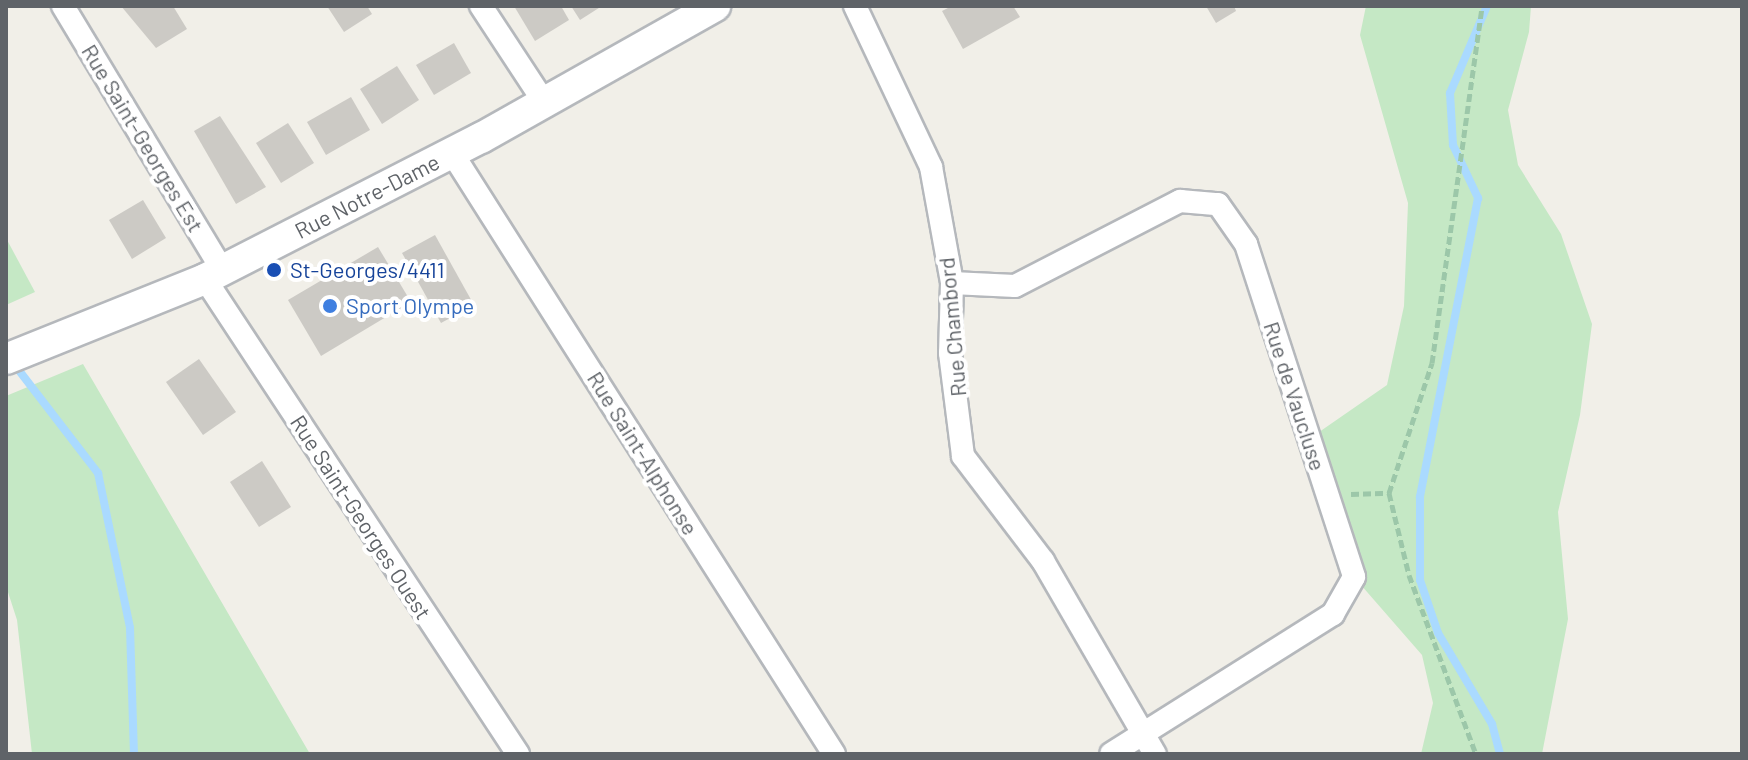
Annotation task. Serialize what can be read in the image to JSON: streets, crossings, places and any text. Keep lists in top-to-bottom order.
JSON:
{
  "streets": {
    "street": [
      "Rue Saint-Georges Est",
      "Rue Notre-Dame",
      "Rue Chambord",
      "Rue de Vaucluse",
      "Rue Saint-Alphonse",
      "Rue Saint-Georges Ouest"
    ]
  },
  "crossings": [
    ["Rue Saint-Georges Est", "Rue Notre-Dame"],
    ["Rue Saint-Georges Est", "Rue Saint-Georges Ouest"],
    ["Rue Notre-Dame", "Rue Saint-Alphonse"],
    ["Rue Notre-Dame", "Rue Saint-Georges Ouest"],
    ["Rue Chambord", "Rue de Vaucluse"]
  ],
  "places": ["St-Georges/4411", "Sport Olympe"]
}
